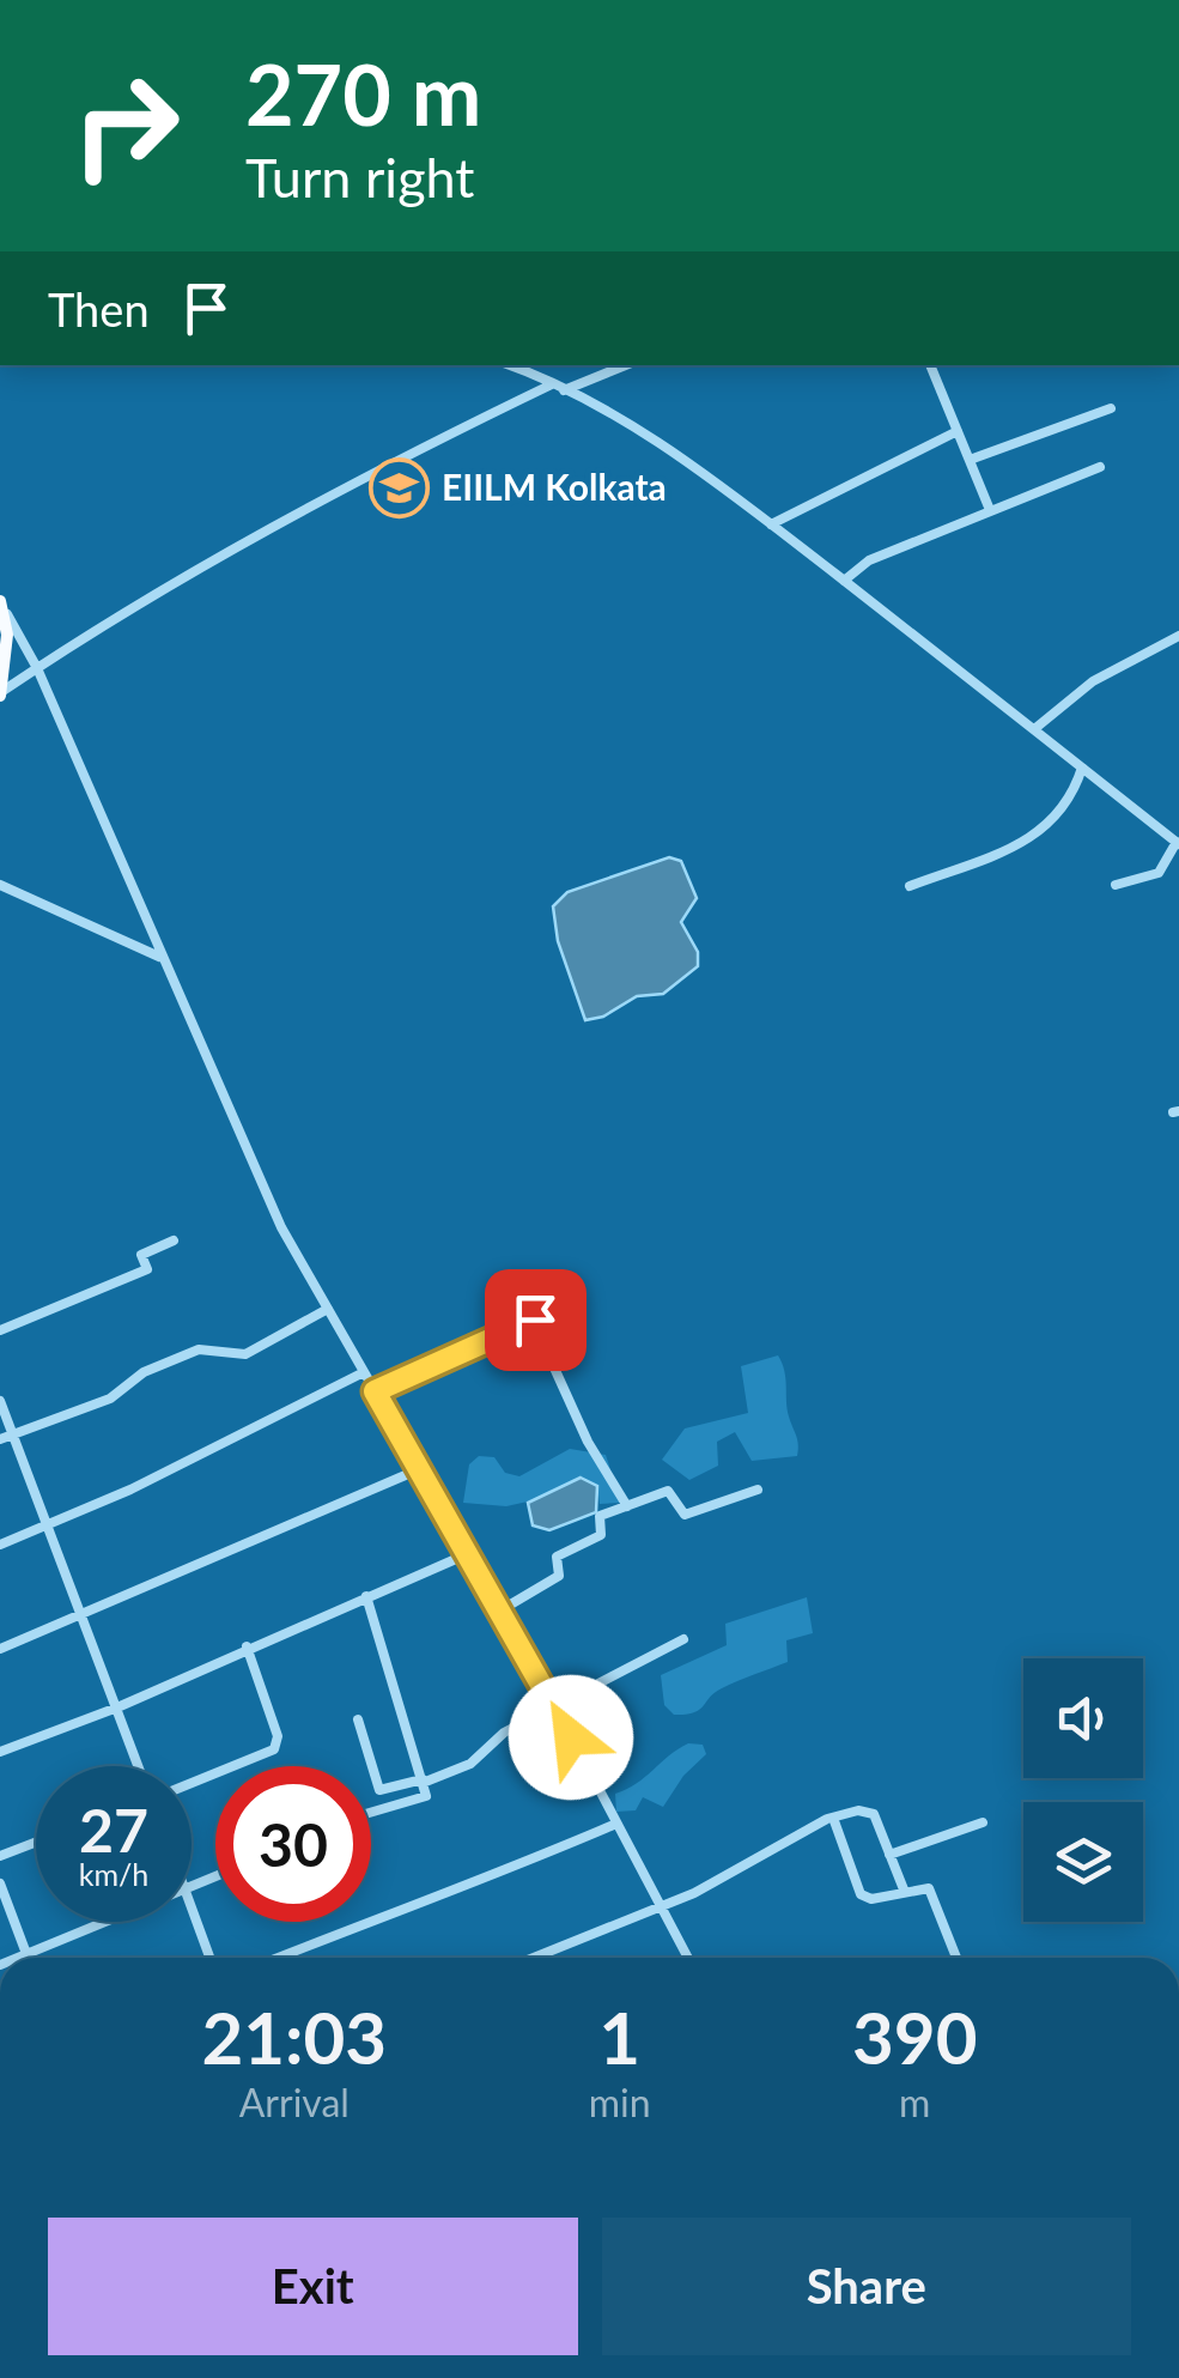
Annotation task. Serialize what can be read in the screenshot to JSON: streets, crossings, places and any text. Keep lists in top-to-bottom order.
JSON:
{
  "places": {
    "school or university": ["EIILM Kolkata"]
  },
  "page": {
    "turn": ["270 m", "Turn right"],
    "then": "Then",
    "speed": "27 km/h",
    "limit": "30",
    "eta": [
      "21:03",
      "Arrival",
      "1",
      "min",
      "390",
      "m"
    ],
    "buttons": ["Exit", "Share"]
  }
}
